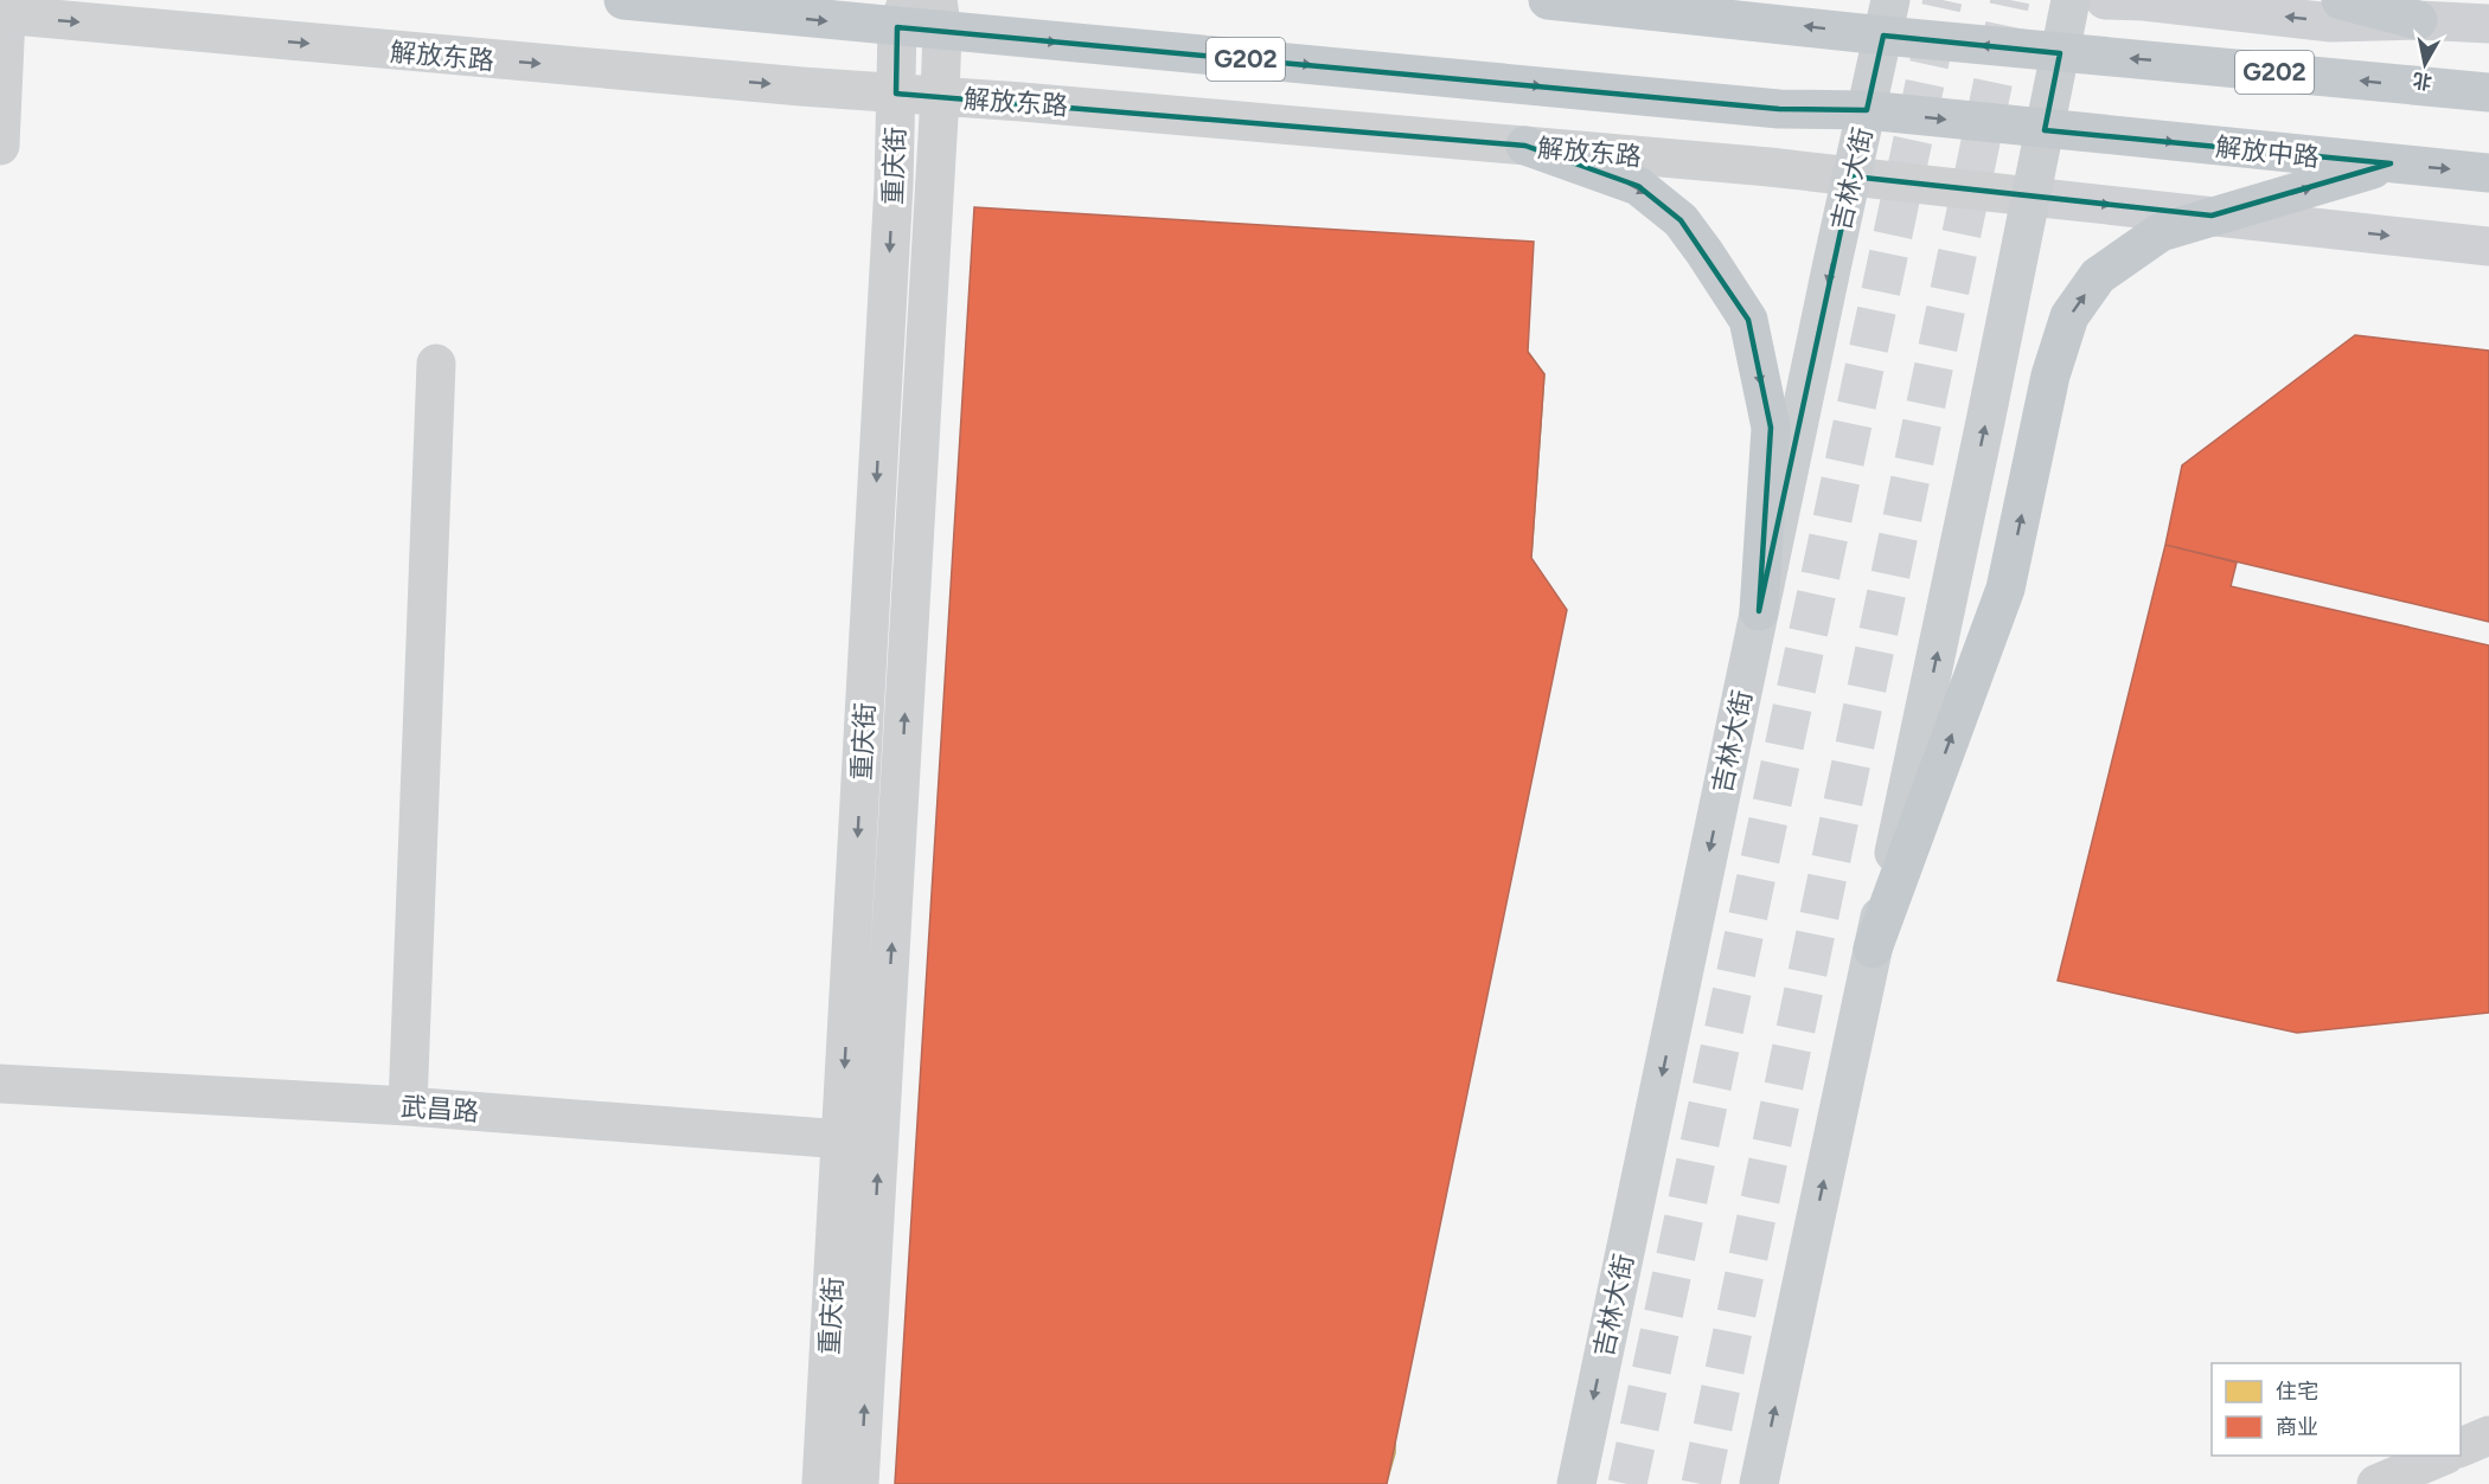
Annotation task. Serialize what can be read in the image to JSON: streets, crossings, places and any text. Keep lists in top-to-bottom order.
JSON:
{
  "streets": {
    "highway": ["G202", "解放中路"],
    "main road": ["吉林大街"],
    "street": ["解放东路", "重庆街", "武昌路"]
  },
  "crossings": [
    ["解放东路", "重庆街"],
    ["解放东路", "吉林大街"],
    ["G202", "解放中路"],
    ["G202", "重庆街"],
    ["G202", "吉林大街"],
    ["重庆街", "武昌路"]
  ],
  "one_way": ["解放东路"],
  "legend": ["住宅", "商业"],
  "north": "bottom"
}
